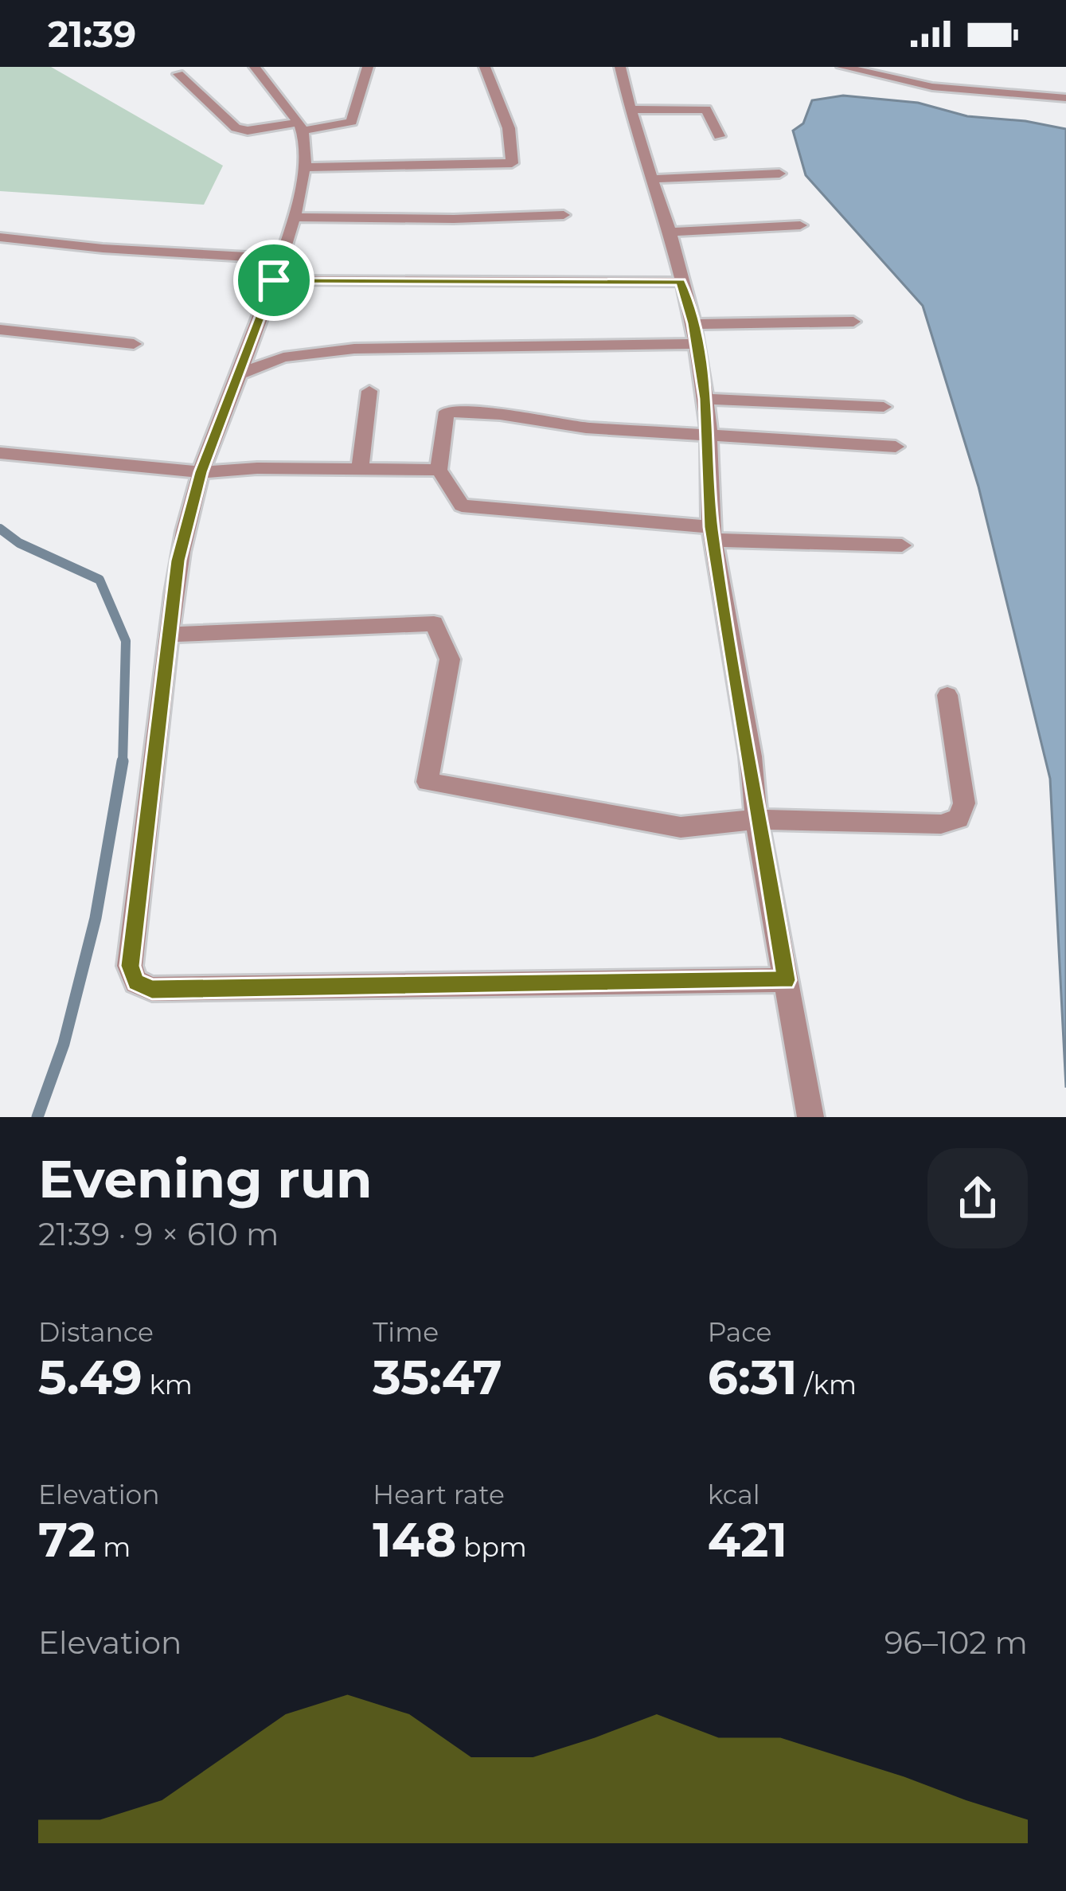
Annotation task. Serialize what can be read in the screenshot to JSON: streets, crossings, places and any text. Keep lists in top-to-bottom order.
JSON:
{
  "page": {
    "status": "21:39",
    "heading": ["Evening run", "21:39 · 9 × 610 m"],
    "stats": [
      ["Distance", "5.49 km"],
      ["Time", "35:47"],
      ["Pace", "6:31 /km"],
      ["Elevation", "72 m"],
      ["Heart rate", "148 bpm"],
      ["kcal", "421"]
    ],
    "chart": ["Elevation", "96–102 m"]
  }
}
